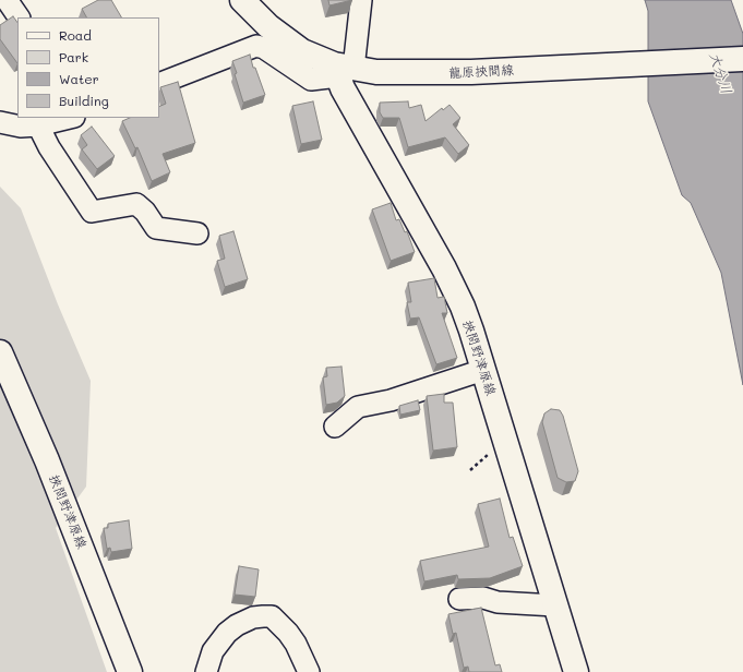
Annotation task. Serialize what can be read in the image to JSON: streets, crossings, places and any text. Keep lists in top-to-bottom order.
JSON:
{
  "streets": {
    "main road": ["龍原挾間線", "挾間野津原線"]
  },
  "crossings": [
    ["龍原挾間線", "挾間野津原線"]
  ],
  "water": ["大分川"],
  "legend": [
    "Road",
    "Park",
    "Water",
    "Building"
  ]
}
